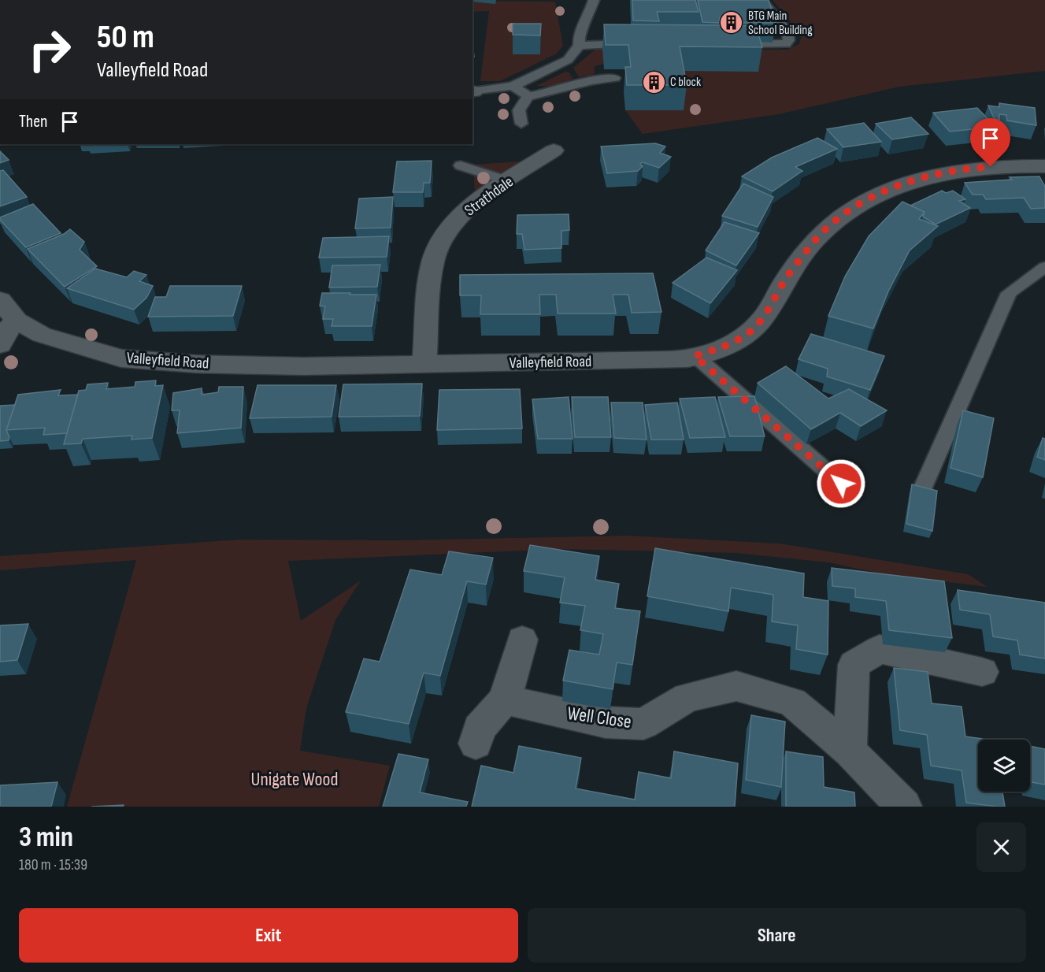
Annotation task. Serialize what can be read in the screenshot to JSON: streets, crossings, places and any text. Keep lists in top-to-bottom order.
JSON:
{
  "streets": {
    "street": ["Strathdale", "Valleyfield Road", "Well Close"]
  },
  "crossings": [
    ["Strathdale", "Valleyfield Road"]
  ],
  "parks": ["Unigate Wood"],
  "places": {
    "building": ["BTG Main School Building", "C block"]
  },
  "page": {
    "turn": ["50 m", "Valleyfield Road"],
    "then": "Then",
    "heading": ["3 min", "180 m · 15:39"],
    "buttons": ["Exit", "Share"]
  }
}
